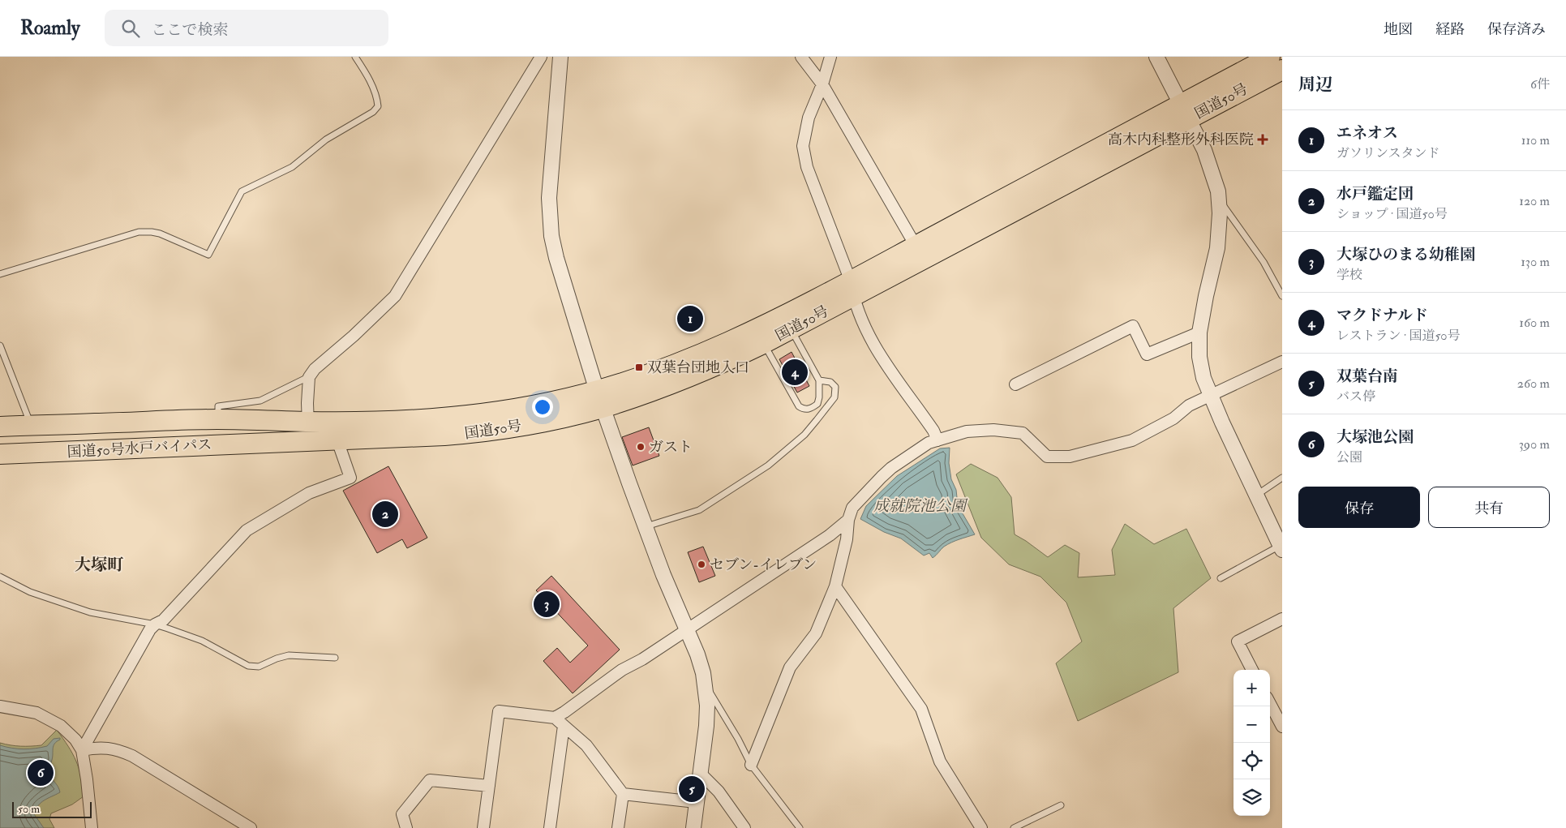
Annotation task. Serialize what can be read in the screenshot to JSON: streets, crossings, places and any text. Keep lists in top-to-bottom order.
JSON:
{
  "streets": {
    "highway": ["国道50号", "国道50号水戸バイパス"]
  },
  "crossings": [
    ["国道50号", "国道50号水戸バイパス"]
  ],
  "districts": ["大塚町"],
  "water": ["成就院池公園"],
  "places": {
    "health": ["高木内科整形外科医院"],
    "transit": ["双葉台団地入口"],
    "other": ["ガスト", "セブン-イレブン"]
  },
  "scale_bar": "50 m",
  "page": {
    "header": "Roamly",
    "search": "ここで検索",
    "nav": ["地図", "経路", "保存済み"],
    "heading": ["周辺", "6件"],
    "list": [
      {
        "mark": "1",
        "name": "エネオス",
        "note": "ガソリンスタンド",
        "value": "110 m"
      },
      {
        "mark": "2",
        "name": "水戸鑑定団",
        "note": "ショップ · 国道50号",
        "value": "120 m"
      },
      {
        "mark": "3",
        "name": "大塚ひのまる幼稚園",
        "note": "学校",
        "value": "130 m"
      },
      {
        "mark": "4",
        "name": "マクドナルド",
        "note": "レストラン · 国道50号",
        "value": "160 m"
      },
      {
        "mark": "5",
        "name": "双葉台南",
        "note": "バス停",
        "value": "260 m"
      },
      {
        "mark": "6",
        "name": "大塚池公園",
        "note": "公園",
        "value": "390 m"
      }
    ],
    "pins": [
      "1",
      "4",
      "2",
      "3",
      "6",
      "5"
    ],
    "buttons": ["保存", "共有"],
    "map_buttons": ["+", "−"],
    "scale": "50 m"
  }
}
